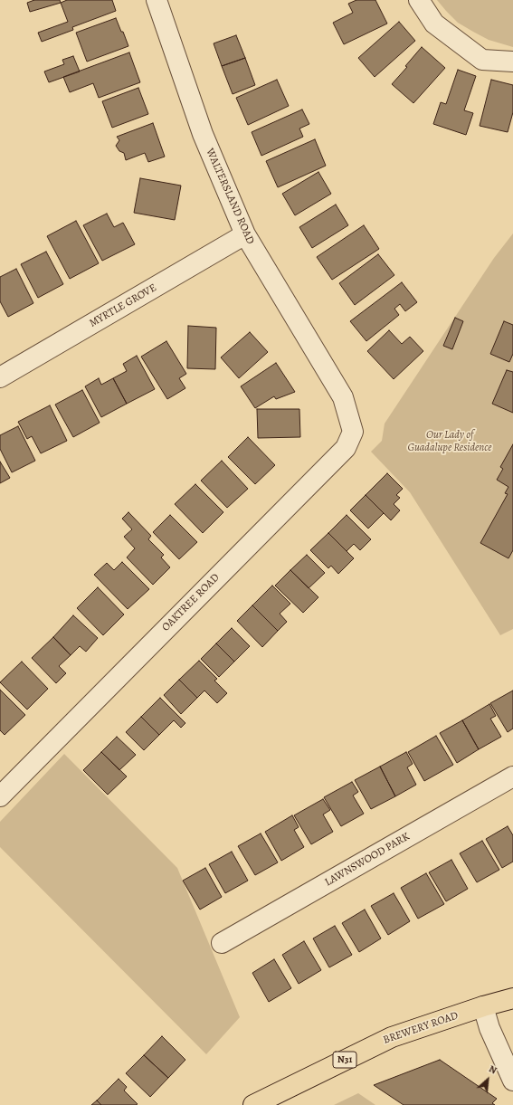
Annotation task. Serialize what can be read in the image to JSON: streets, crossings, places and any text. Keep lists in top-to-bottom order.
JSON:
{
  "streets": {
    "highway": ["BREWERY ROAD", "N31"],
    "street": [
      "WALTERSLAND ROAD",
      "MYRTLE GROVE",
      "OAKTREE ROAD",
      "LAWNSWOOD PARK"
    ]
  },
  "crossings": [
    ["WALTERSLAND ROAD", "MYRTLE GROVE"],
    ["WALTERSLAND ROAD", "OAKTREE ROAD"]
  ],
  "parks": ["Our Lady of Guadalupe Residence"],
  "north": "top right"
}
